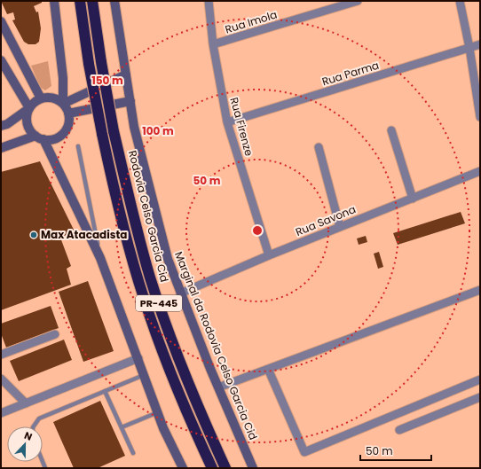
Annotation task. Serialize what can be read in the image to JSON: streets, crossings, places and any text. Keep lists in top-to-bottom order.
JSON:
{
  "streets": {
    "highway": ["Rodovia Celso Garcia Cid", "PR-445"],
    "street": [
      "Rua Imola",
      "Rua Parma",
      "Rua Firenze",
      "Rua Savona",
      "Marginal da Rodovia Celso Garcia Cid"
    ]
  },
  "crossings": [
    ["Rua Imola", "Rua Firenze"],
    ["Rua Parma", "Rua Firenze"],
    ["Rua Firenze", "Rua Savona"],
    ["Rua Savona", "Marginal da Rodovia Celso Garcia Cid"]
  ],
  "places": ["Max Atacadista"],
  "scale_bar": "50 m",
  "north": "top",
  "rings": ["150 m", "100 m", "50 m"]
}
